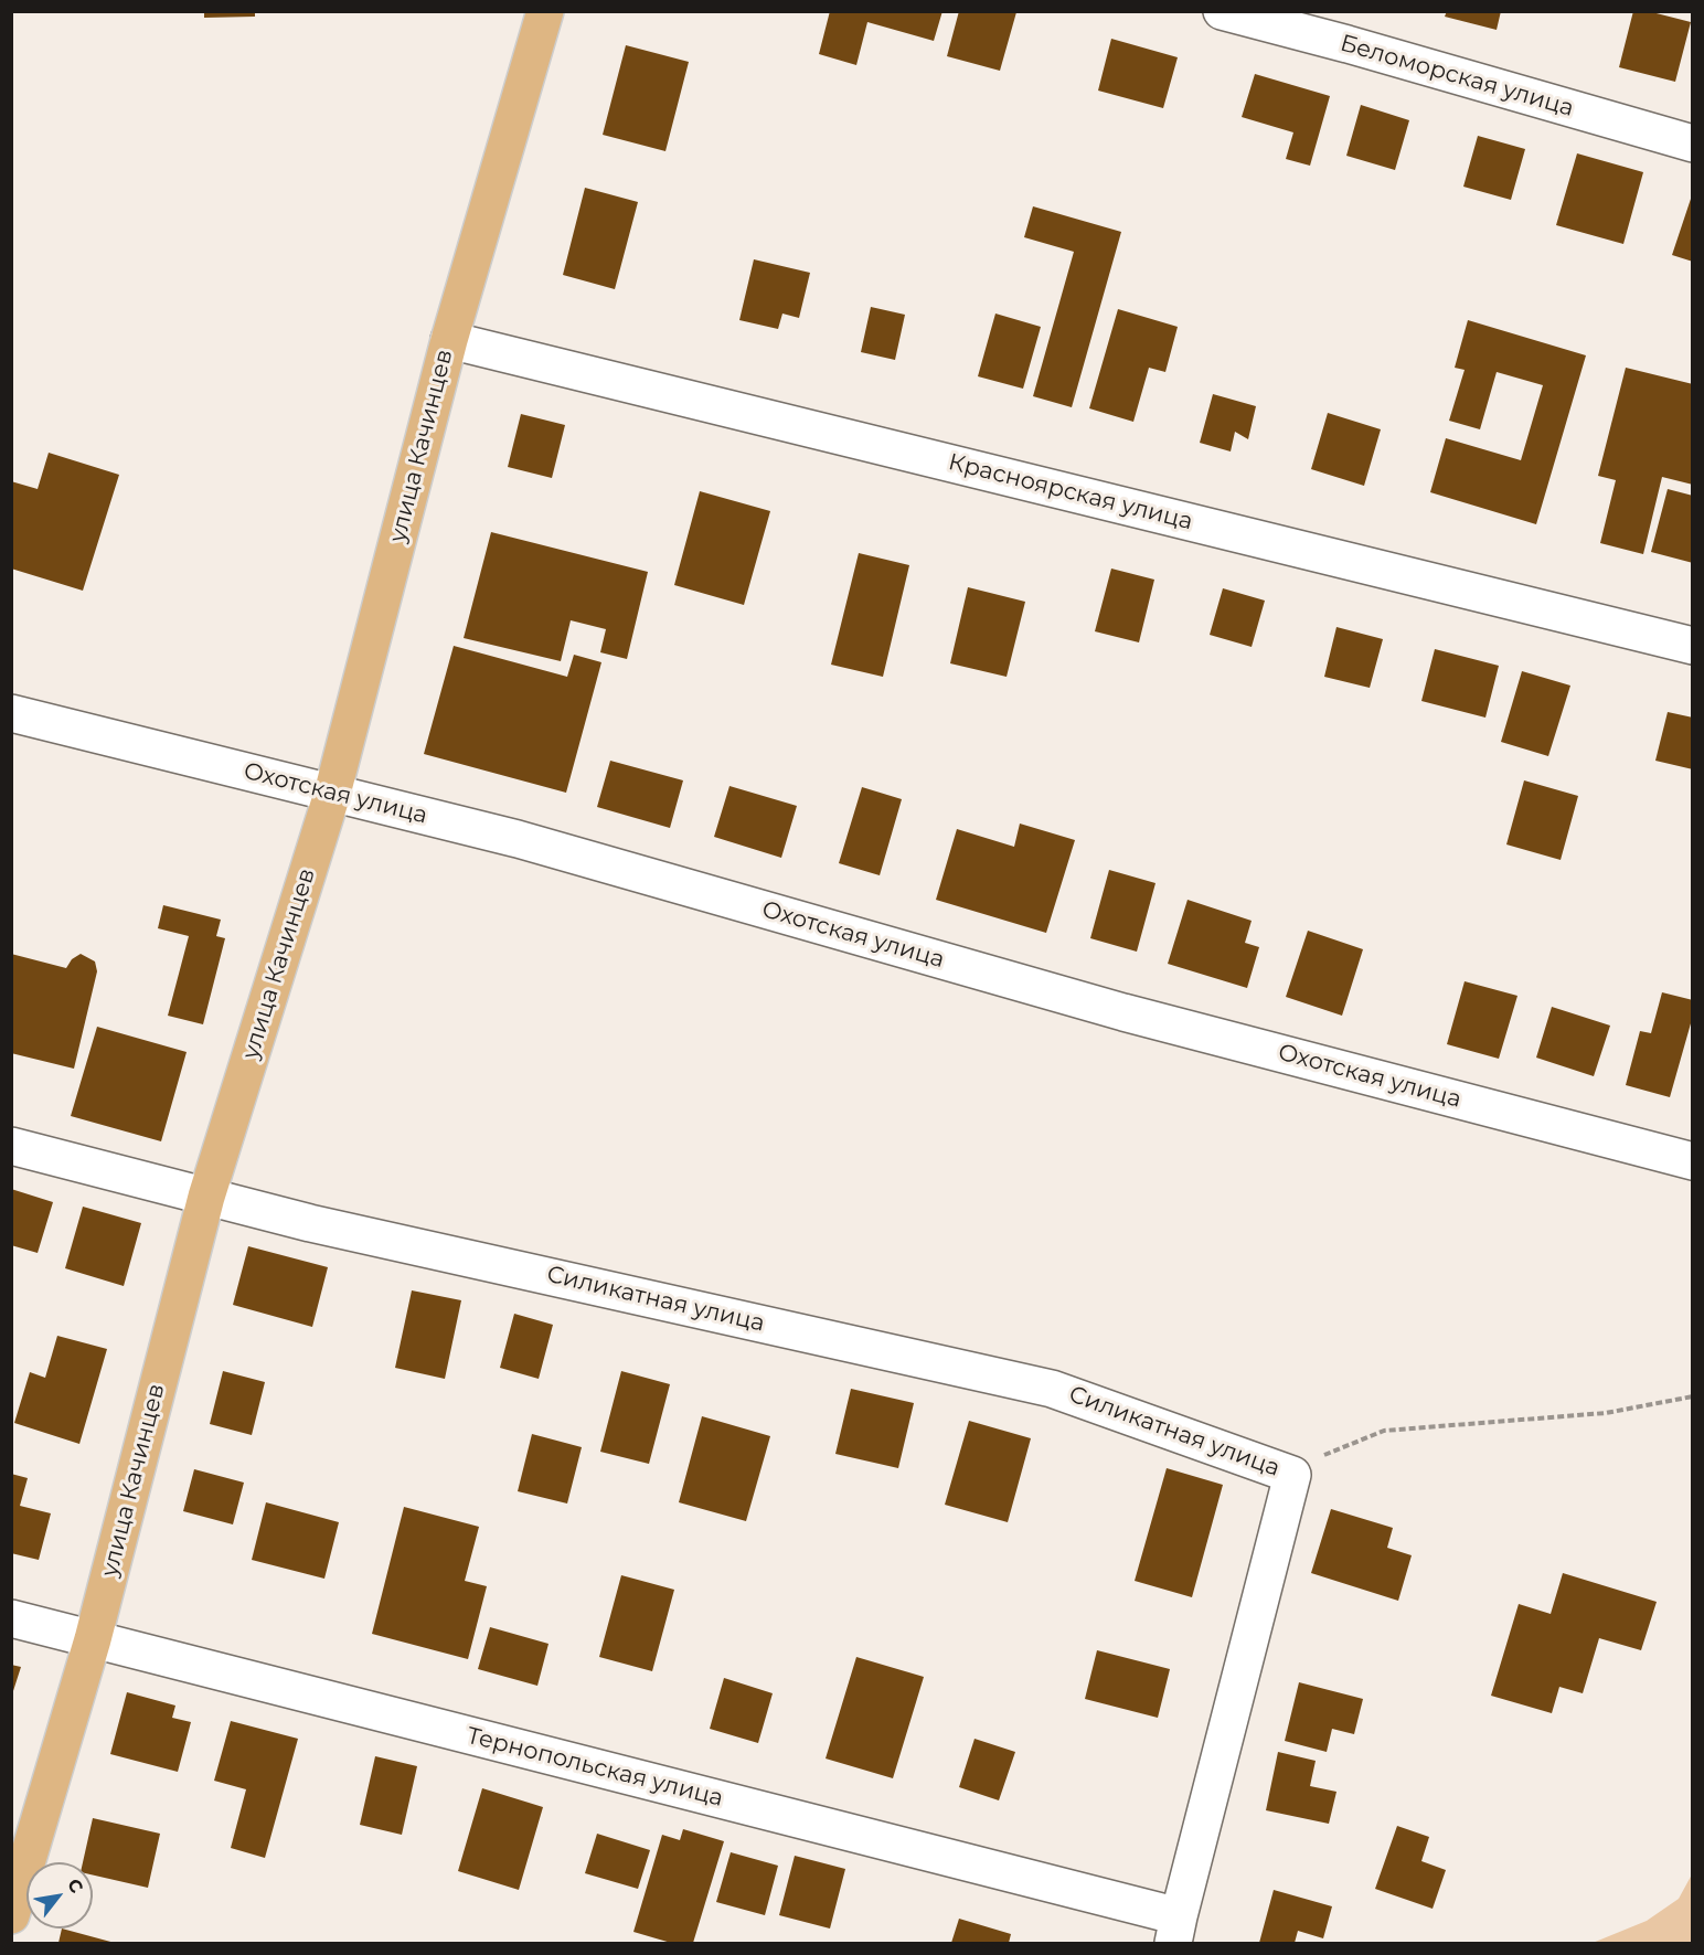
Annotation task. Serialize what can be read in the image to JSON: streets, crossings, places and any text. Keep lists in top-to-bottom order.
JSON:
{
  "streets": {
    "main road": ["улица Качинцев"],
    "street": [
      "Беломорская улица",
      "Красноярская улица",
      "Охотская улица",
      "Силикатная улица",
      "Тернопольская улица"
    ]
  },
  "crossings": [
    ["улица Качинцев", "Красноярская улица"],
    ["улица Качинцев", "Охотская улица"],
    ["улица Качинцев", "Силикатная улица"],
    ["улица Качинцев", "Тернопольская улица"]
  ],
  "north": "top right"
}
